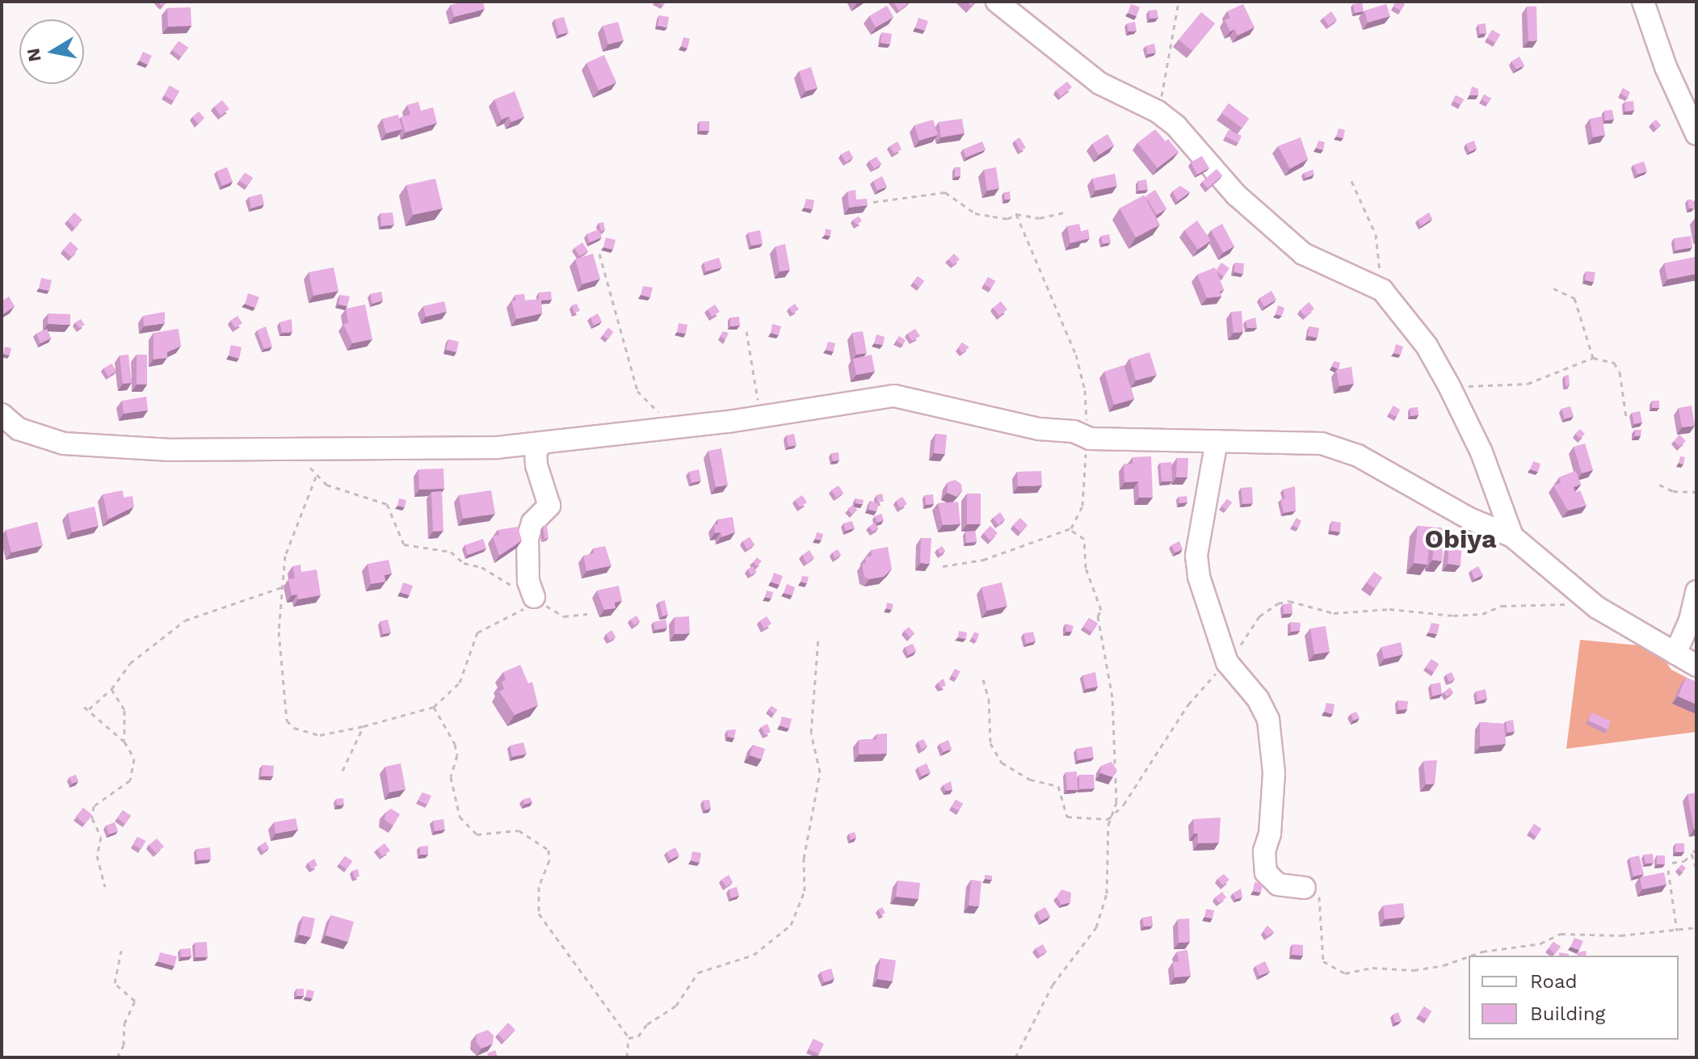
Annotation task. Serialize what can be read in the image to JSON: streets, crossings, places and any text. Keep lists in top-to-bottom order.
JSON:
{
  "districts": ["Obiya"],
  "legend": ["Road", "Building"],
  "north": "left"
}
